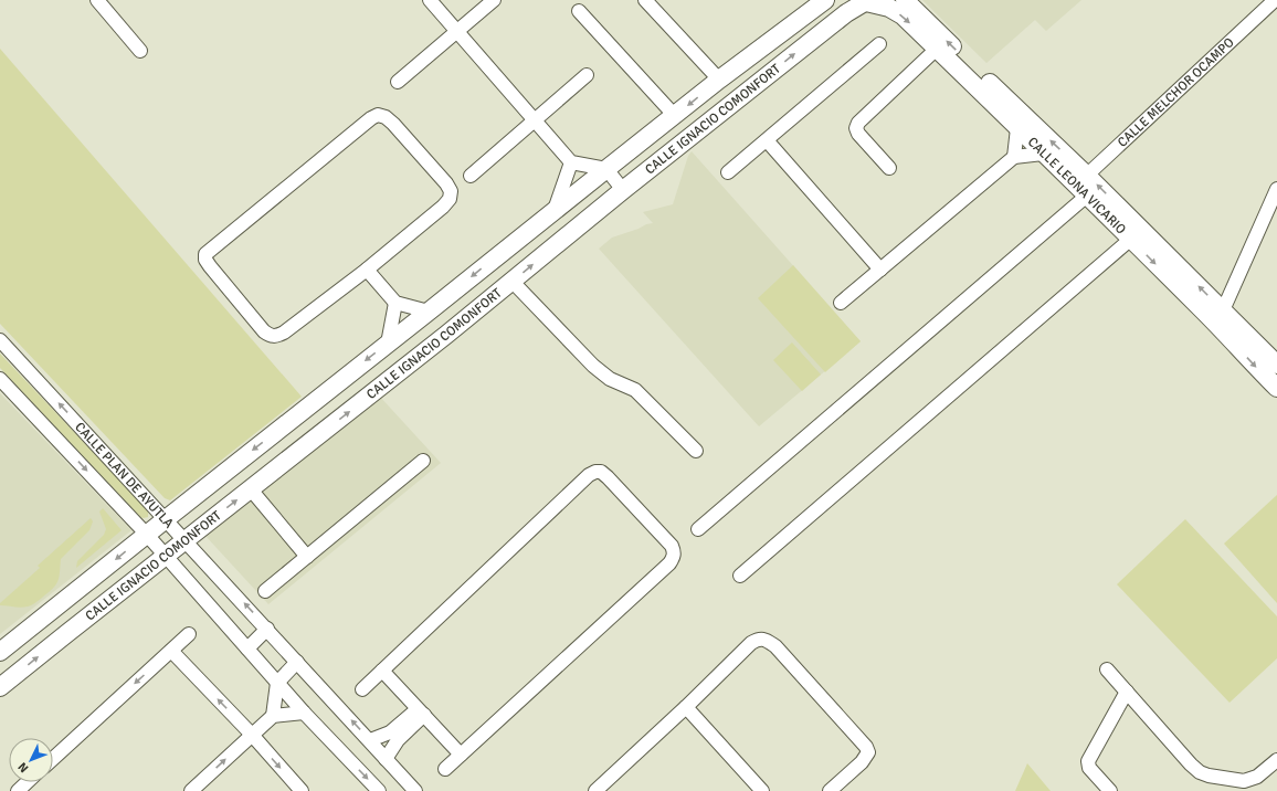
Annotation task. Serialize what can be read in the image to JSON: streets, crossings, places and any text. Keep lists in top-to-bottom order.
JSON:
{
  "streets": {
    "main road": ["CALLE IGNACIO COMONFORT", "CALLE LEONA VICARIO"],
    "street": ["CALLE MELCHOR OCAMPO", "CALLE PLAN DE AYUTLA"]
  },
  "crossings": [
    ["CALLE MELCHOR OCAMPO", "CALLE LEONA VICARIO"],
    ["CALLE IGNACIO COMONFORT", "CALLE LEONA VICARIO"],
    ["CALLE IGNACIO COMONFORT", "CALLE PLAN DE AYUTLA"]
  ],
  "north": "bottom left"
}
